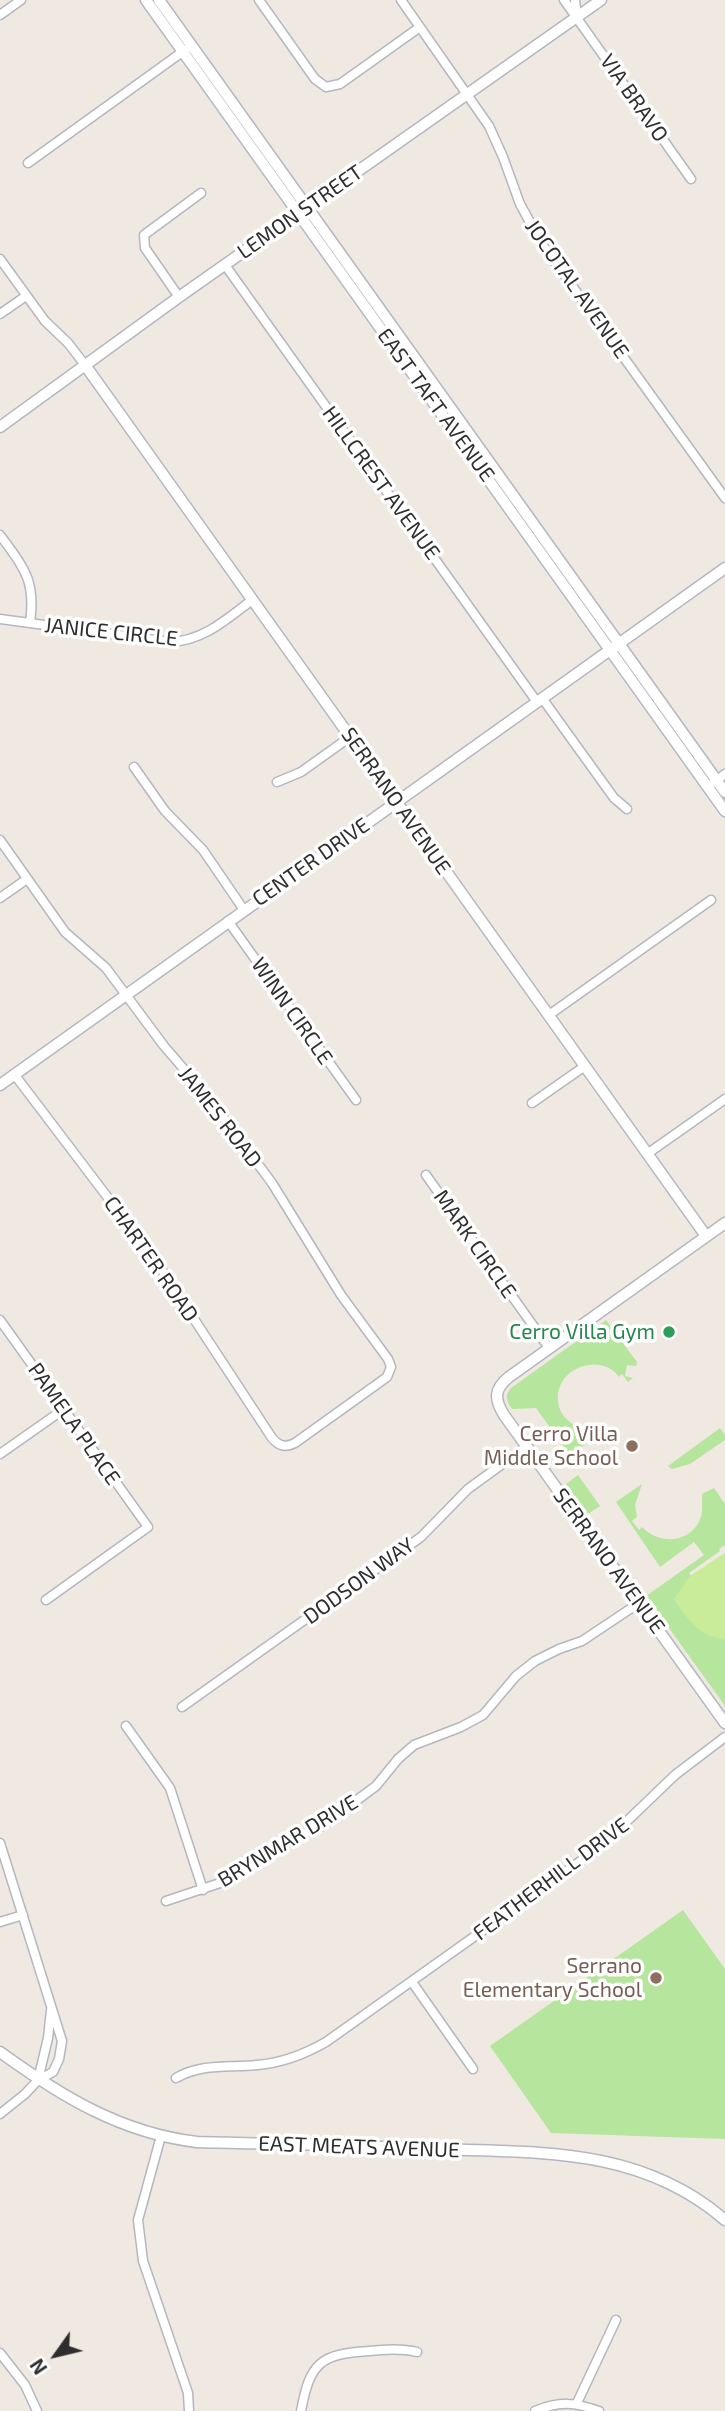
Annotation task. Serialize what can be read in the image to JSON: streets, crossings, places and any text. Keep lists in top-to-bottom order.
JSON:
{
  "streets": {
    "street": [
      "VIA BRAVO",
      "LEMON STREET",
      "JOCOTAL AVENUE",
      "EAST TAFT AVENUE",
      "HILLCREST AVENUE",
      "JANICE CIRCLE",
      "SERRANO AVENUE",
      "CENTER DRIVE",
      "WINN CIRCLE",
      "JAMES ROAD",
      "MARK CIRCLE",
      "CHARTER ROAD",
      "PAMELA PLACE",
      "DODSON WAY",
      "BRYNMAR DRIVE",
      "FEATHERHILL DRIVE",
      "EAST MEATS AVENUE"
    ]
  },
  "crossings": [
    ["VIA BRAVO", "LEMON STREET"],
    ["LEMON STREET", "JOCOTAL AVENUE"],
    ["LEMON STREET", "EAST TAFT AVENUE"],
    ["LEMON STREET", "HILLCREST AVENUE"],
    ["LEMON STREET", "SERRANO AVENUE"],
    ["EAST TAFT AVENUE", "CENTER DRIVE"],
    ["HILLCREST AVENUE", "CENTER DRIVE"],
    ["JANICE CIRCLE", "SERRANO AVENUE"],
    ["SERRANO AVENUE", "CENTER DRIVE"],
    ["SERRANO AVENUE", "MARK CIRCLE"],
    ["SERRANO AVENUE", "DODSON WAY"],
    ["SERRANO AVENUE", "BRYNMAR DRIVE"],
    ["CENTER DRIVE", "WINN CIRCLE"],
    ["CENTER DRIVE", "JAMES ROAD"],
    ["CENTER DRIVE", "CHARTER ROAD"],
    ["JAMES ROAD", "CHARTER ROAD"]
  ],
  "places": ["Cerro Villa Gym", "Cerro Villa Middle School", "Serrano Elementary School"],
  "north": "bottom left"
}
